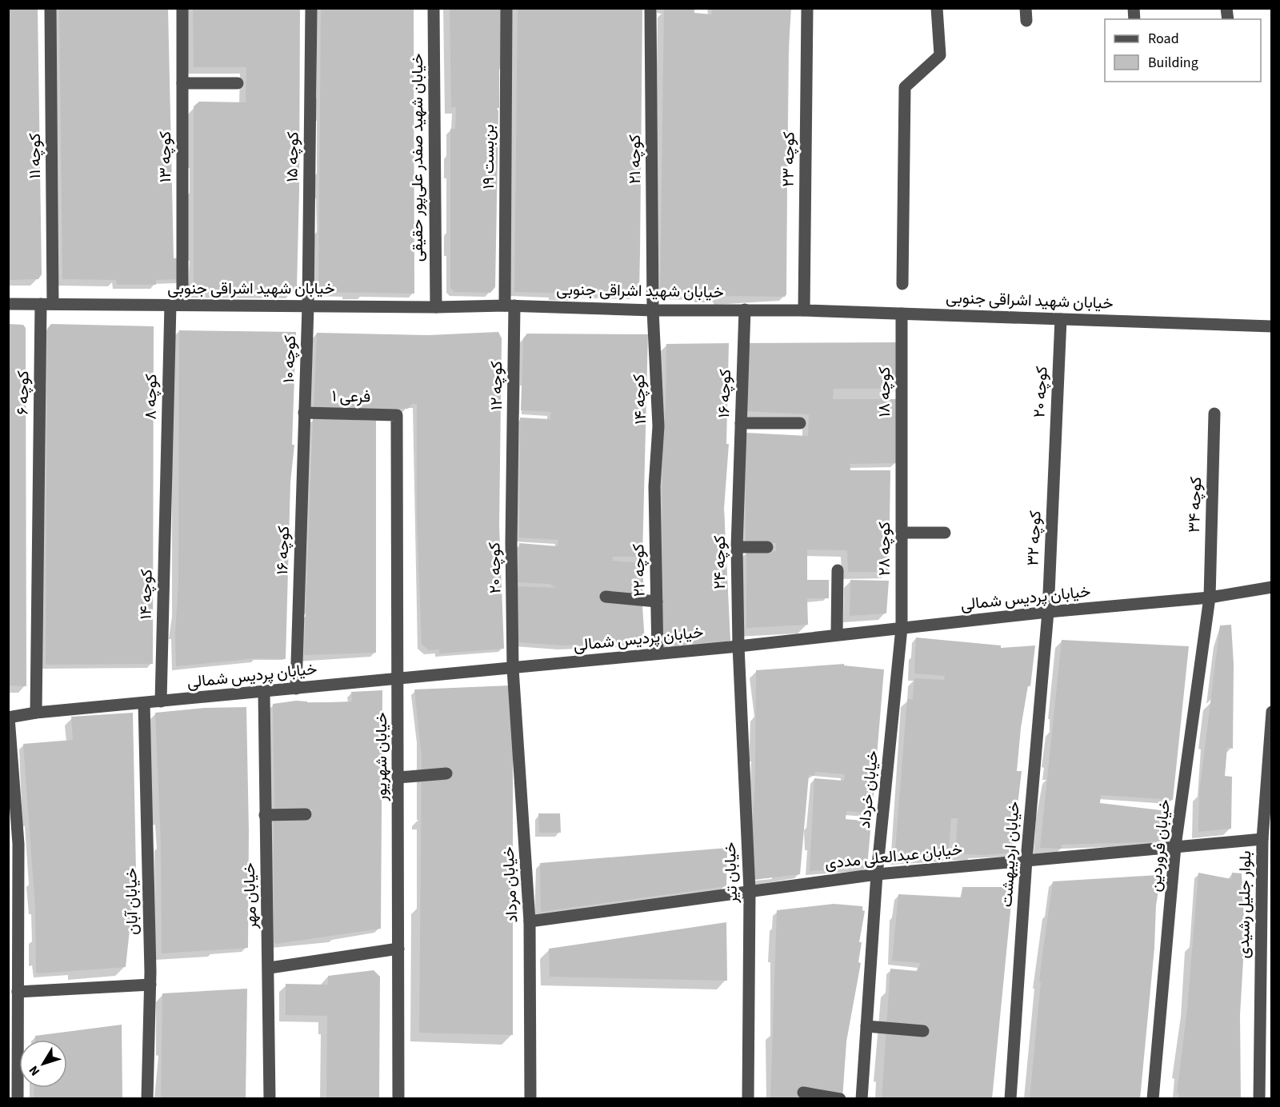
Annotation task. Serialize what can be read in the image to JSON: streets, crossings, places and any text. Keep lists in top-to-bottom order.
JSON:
{
  "streets": {
    "street": [
      "کوچه ۱۱",
      "کوچه ۱۳",
      "کوچه ۱۵",
      "بن‌بست ۱۹",
      "خیابان شهید صفدر علی‌پور حقیقی",
      "کوچه ۲۱",
      "کوچه ۲۳",
      "خیابان شهید اشراقی جنوبی",
      "کوچه ۱۰",
      "کوچه ۱۲",
      "کوچه ۱۸",
      "کوچه ۲۰",
      "کوچه ۶",
      "کوچه ۱۶",
      "کوچه ۸",
      "فرعی ۱",
      "کوچه ۱۴",
      "کوچه ۳۴",
      "کوچه ۳۲",
      "کوچه ۲۸",
      "کوچه ۲۴",
      "کوچه ۲۲",
      "خیابان پردیس شمالی",
      "خیابان شهریور",
      "خیابان خرداد",
      "خیابان فروردین",
      "خیابان اردیبهشت",
      "خیابان عبدالعلی مددی",
      "خیابان تیر",
      "خیابان مرداد",
      "خیابان مهر",
      "خیابان آبان",
      "بلوار جلیل رشیدی"
    ]
  },
  "crossings": [
    ["کوچه ۱۱", "خیابان شهید اشراقی جنوبی"],
    ["کوچه ۱۱", "کوچه ۶"],
    ["کوچه ۱۳", "خیابان شهید اشراقی جنوبی"],
    ["کوچه ۱۳", "کوچه ۸"],
    ["کوچه ۱۵", "خیابان شهید اشراقی جنوبی"],
    ["کوچه ۱۵", "کوچه ۱۰"],
    ["بن‌بست ۱۹", "خیابان شهید اشراقی جنوبی"],
    ["بن‌بست ۱۹", "کوچه ۱۲"],
    ["خیابان شهید صفدر علی‌پور حقیقی", "خیابان شهید اشراقی جنوبی"],
    ["کوچه ۲۱", "خیابان شهید اشراقی جنوبی"],
    ["کوچه ۲۱", "کوچه ۱۴"],
    ["کوچه ۲۳", "خیابان شهید اشراقی جنوبی"],
    ["خیابان شهید اشراقی جنوبی", "کوچه ۱۰"],
    ["خیابان شهید اشراقی جنوبی", "کوچه ۱۲"],
    ["خیابان شهید اشراقی جنوبی", "کوچه ۱۸"],
    ["خیابان شهید اشراقی جنوبی", "کوچه ۲۰"],
    ["خیابان شهید اشراقی جنوبی", "کوچه ۶"],
    ["خیابان شهید اشراقی جنوبی", "کوچه ۱۶"],
    ["خیابان شهید اشراقی جنوبی", "کوچه ۸"],
    ["خیابان شهید اشراقی جنوبی", "کوچه ۱۴"],
    ["کوچه ۱۰", "کوچه ۱۶"],
    ["کوچه ۱۰", "فرعی ۱"],
    ["کوچه ۱۲", "کوچه ۲۰"],
    ["کوچه ۱۸", "کوچه ۲۸"],
    ["کوچه ۲۰", "کوچه ۳۲"],
    ["کوچه ۲۰", "خیابان پردیس شمالی"],
    ["کوچه ۲۰", "خیابان مرداد"],
    ["کوچه ۶", "خیابان پردیس شمالی"],
    ["کوچه ۱۶", "فرعی ۱"],
    ["کوچه ۱۶", "کوچه ۲۴"],
    ["کوچه ۱۶", "خیابان پردیس شمالی"],
    ["کوچه ۸", "کوچه ۱۴"],
    ["فرعی ۱", "خیابان شهریور"],
    ["کوچه ۱۴", "کوچه ۲۲"],
    ["کوچه ۱۴", "خیابان پردیس شمالی"],
    ["کوچه ۳۴", "خیابان پردیس شمالی"],
    ["کوچه ۳۴", "خیابان فروردین"],
    ["کوچه ۳۲", "خیابان پردیس شمالی"],
    ["کوچه ۳۲", "خیابان اردیبهشت"],
    ["کوچه ۲۸", "خیابان پردیس شمالی"],
    ["کوچه ۲۸", "خیابان خرداد"],
    ["کوچه ۲۴", "خیابان پردیس شمالی"],
    ["کوچه ۲۴", "خیابان تیر"],
    ["کوچه ۲۲", "خیابان پردیس شمالی"],
    ["خیابان پردیس شمالی", "خیابان شهریور"],
    ["خیابان پردیس شمالی", "خیابان خرداد"],
    ["خیابان پردیس شمالی", "خیابان فروردین"],
    ["خیابان پردیس شمالی", "خیابان اردیبهشت"],
    ["خیابان پردیس شمالی", "خیابان تیر"],
    ["خیابان پردیس شمالی", "خیابان مرداد"],
    ["خیابان پردیس شمالی", "خیابان مهر"],
    ["خیابان پردیس شمالی", "خیابان آبان"],
    ["خیابان خرداد", "خیابان عبدالعلی مددی"],
    ["خیابان فروردین", "خیابان عبدالعلی مددی"],
    ["خیابان اردیبهشت", "خیابان عبدالعلی مددی"],
    ["خیابان عبدالعلی مددی", "خیابان تیر"],
    ["خیابان عبدالعلی مددی", "خیابان مرداد"],
    ["خیابان عبدالعلی مددی", "بلوار جلیل رشیدی"]
  ],
  "legend": ["Road", "Building"],
  "north": "bottom left"
}
